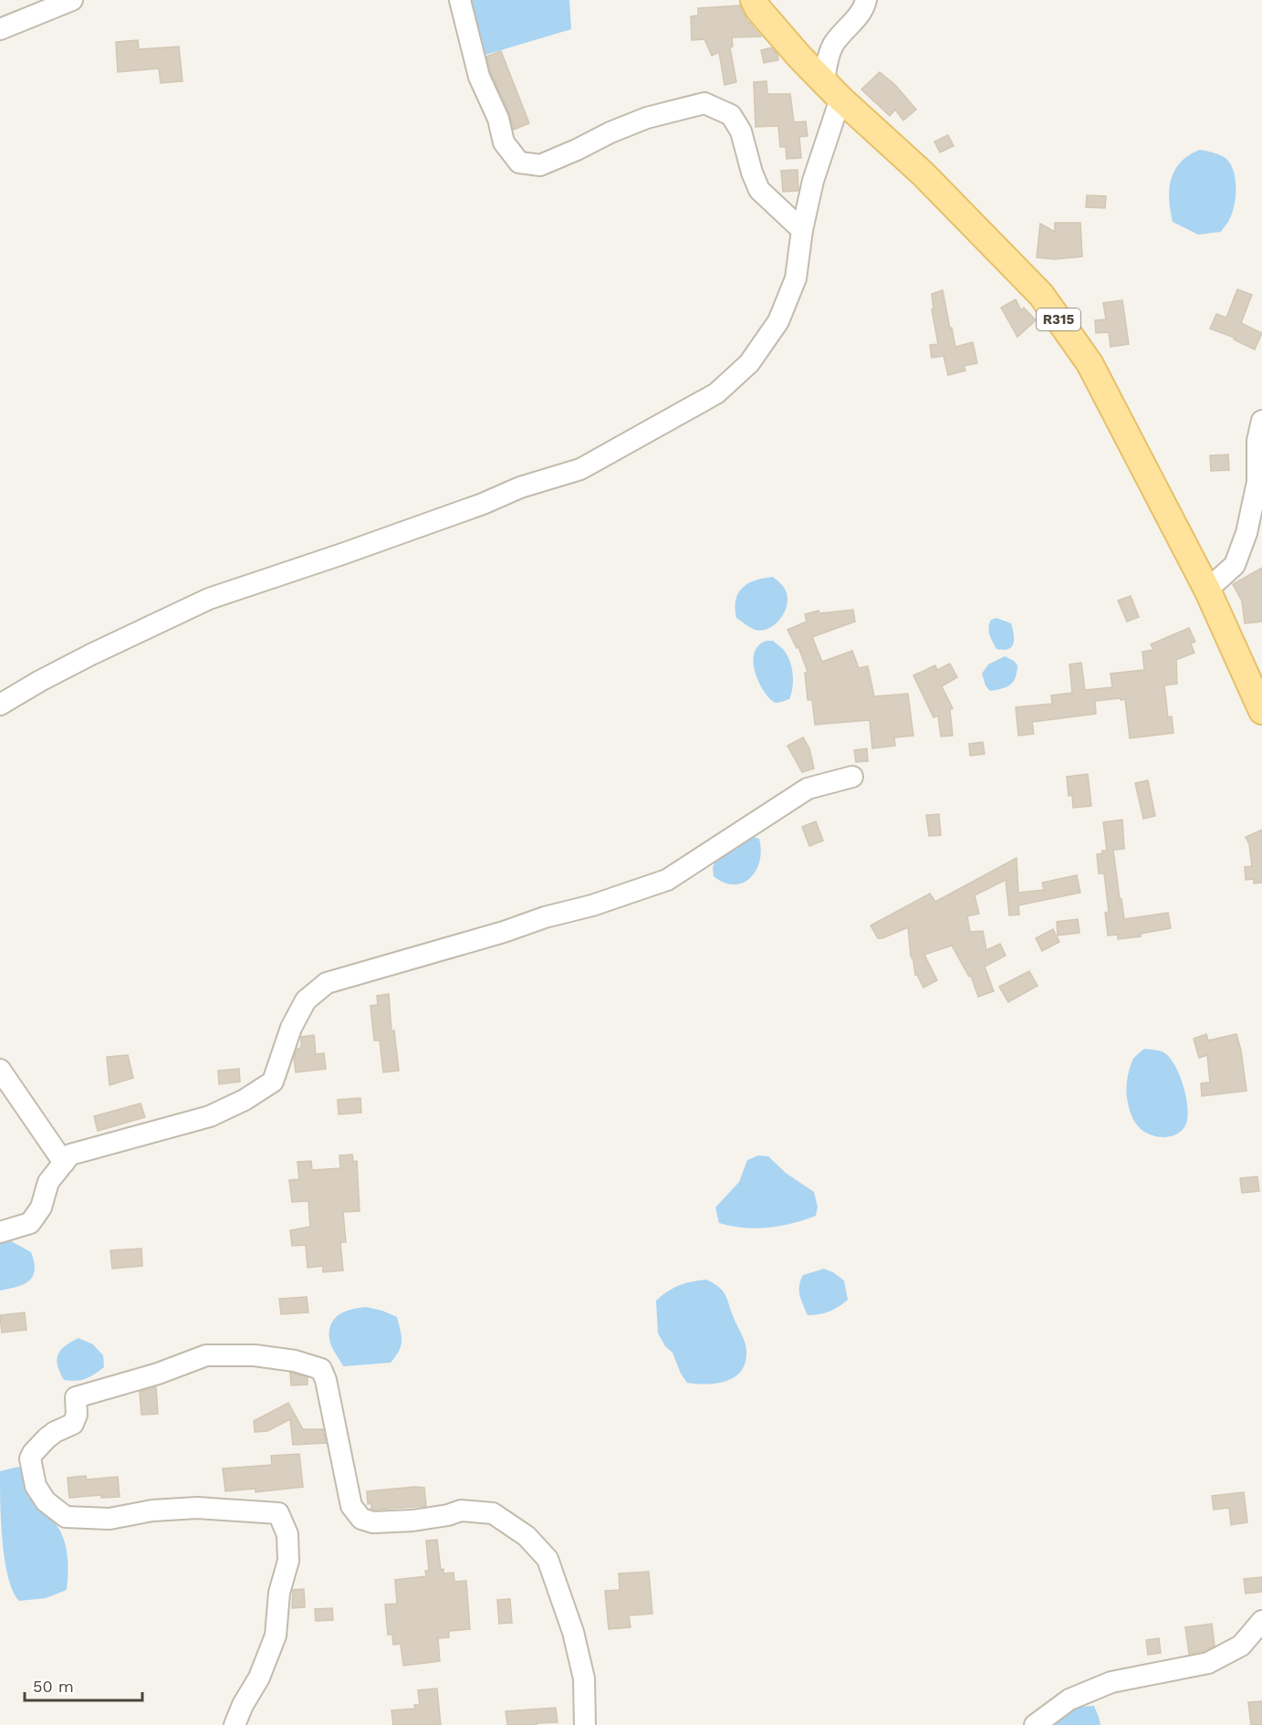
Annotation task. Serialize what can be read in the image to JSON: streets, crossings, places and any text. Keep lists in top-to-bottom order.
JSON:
{
  "streets": {
    "main road": ["R315"]
  },
  "scale_bar": "50 m"
}
